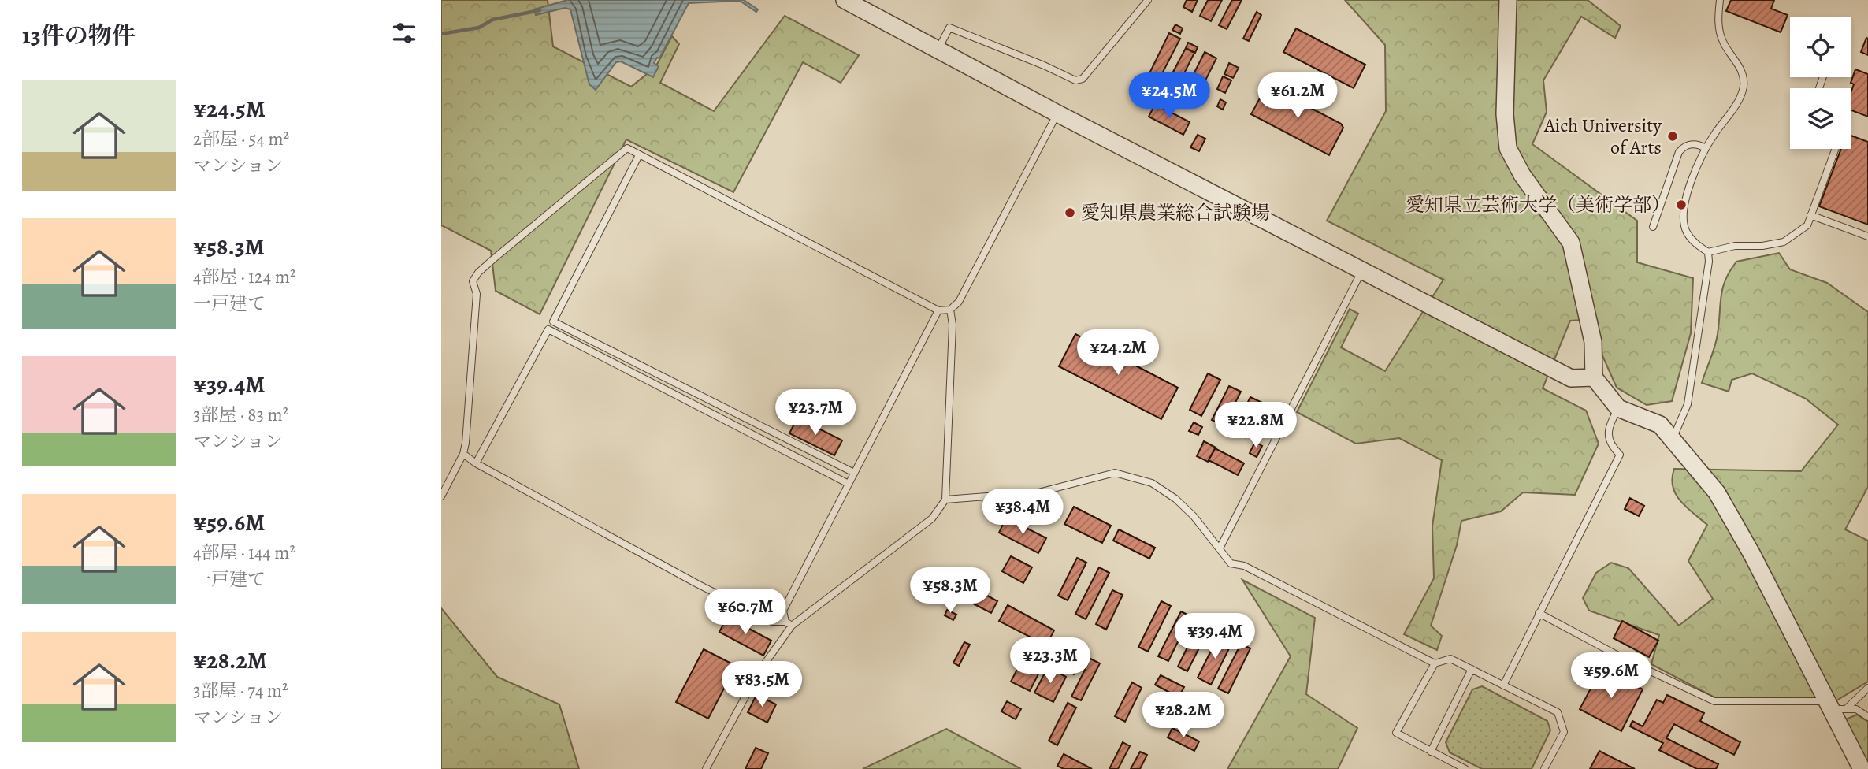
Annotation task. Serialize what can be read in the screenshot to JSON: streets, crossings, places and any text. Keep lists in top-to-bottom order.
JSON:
{
  "places": ["Aich University of Arts", "愛知県立芸術大学（美術学部）", "愛知県農業総合試験場"],
  "page": {
    "heading": "13件の物件",
    "list": [
      {
        "name": "¥24.5M",
        "note": "2部屋 · 54 m² · マンション"
      },
      {
        "name": "¥58.3M",
        "note": "4部屋 · 124 m² · 一戸建て"
      },
      {
        "name": "¥39.4M",
        "note": "3部屋 · 83 m² · マンション"
      },
      {
        "name": "¥59.6M",
        "note": "4部屋 · 144 m² · 一戸建て"
      },
      {
        "name": "¥28.2M",
        "note": "3部屋 · 74 m² · マンション"
      }
    ],
    "price": [
      "¥24.5M",
      "¥61.2M",
      "¥24.2M",
      "¥23.7M",
      "¥22.8M",
      "¥38.4M",
      "¥58.3M",
      "¥60.7M",
      "¥39.4M",
      "¥23.3M",
      "¥59.6M",
      "¥83.5M",
      "¥28.2M"
    ]
  }
}
